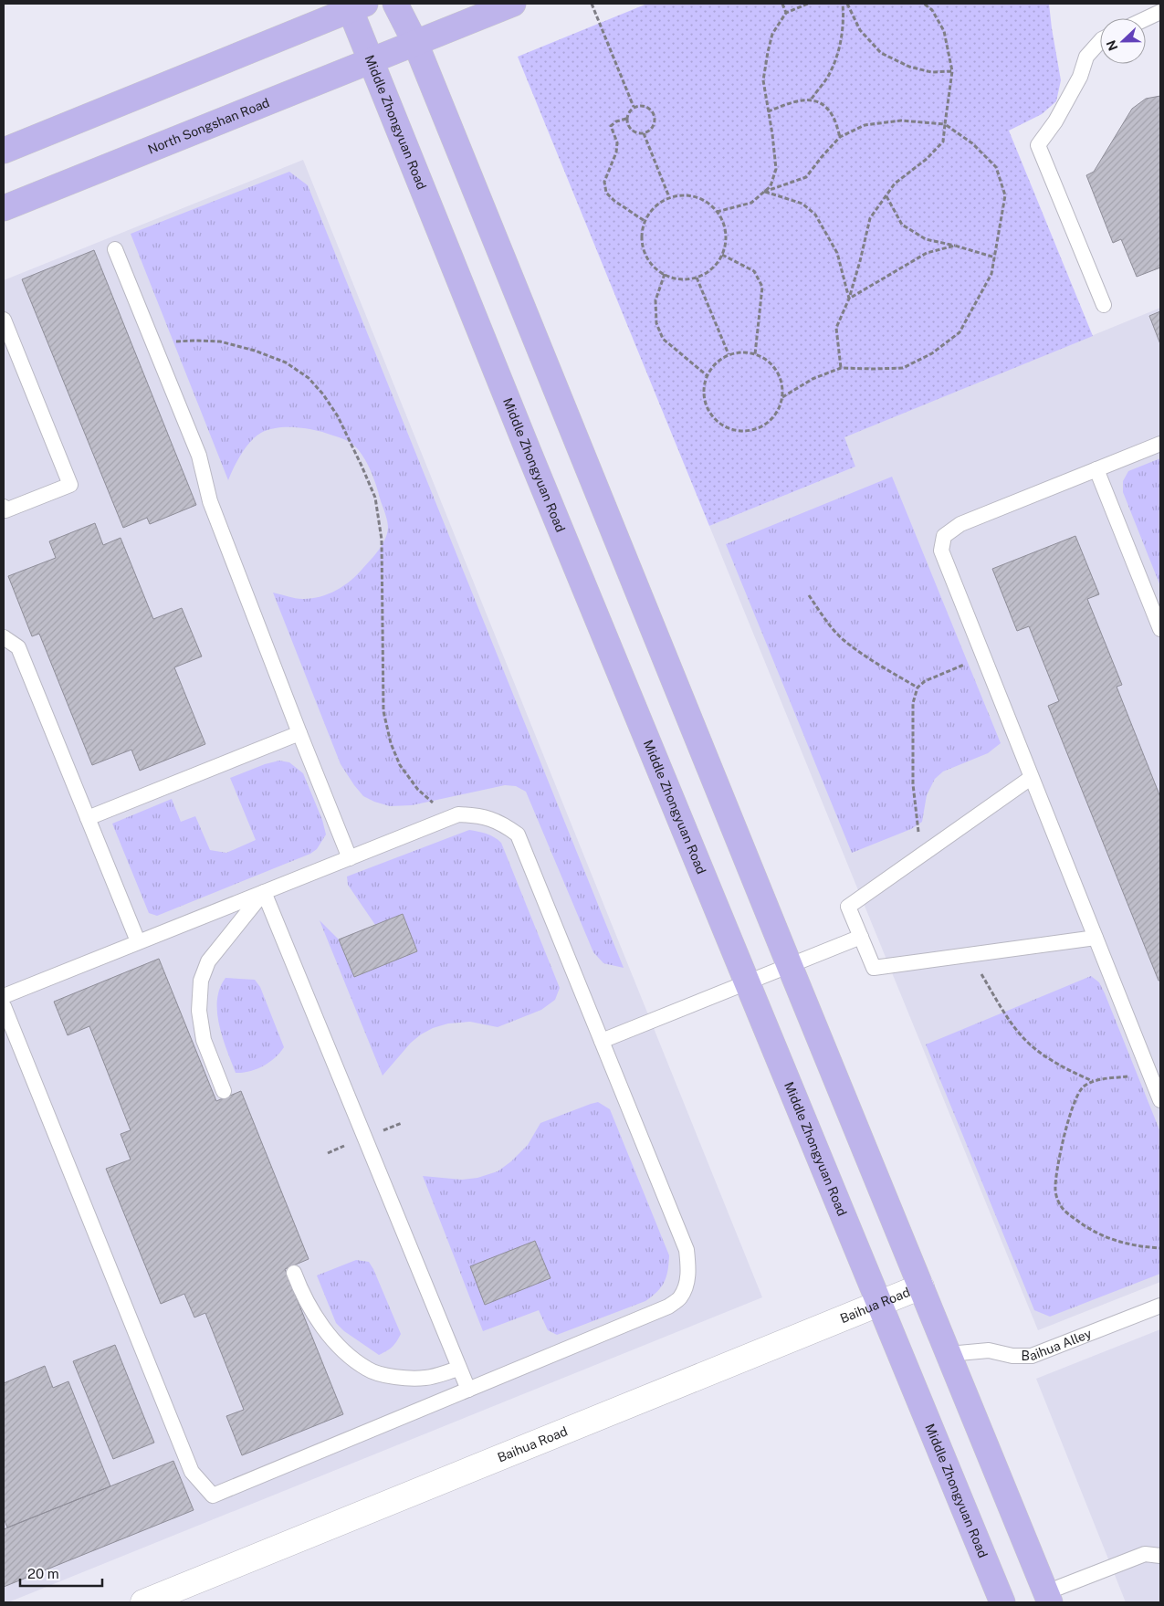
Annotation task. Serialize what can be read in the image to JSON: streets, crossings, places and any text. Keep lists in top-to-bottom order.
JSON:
{
  "streets": {
    "main road": ["Middle Zhongyuan Road", "North Songshan Road"],
    "street": ["Baihua Road"],
    "lane": ["Baihua Alley"]
  },
  "crossings": [
    ["Middle Zhongyuan Road", "North Songshan Road"],
    ["Middle Zhongyuan Road", "Baihua Road"]
  ],
  "scale_bar": "20 m",
  "north": "left"
}
